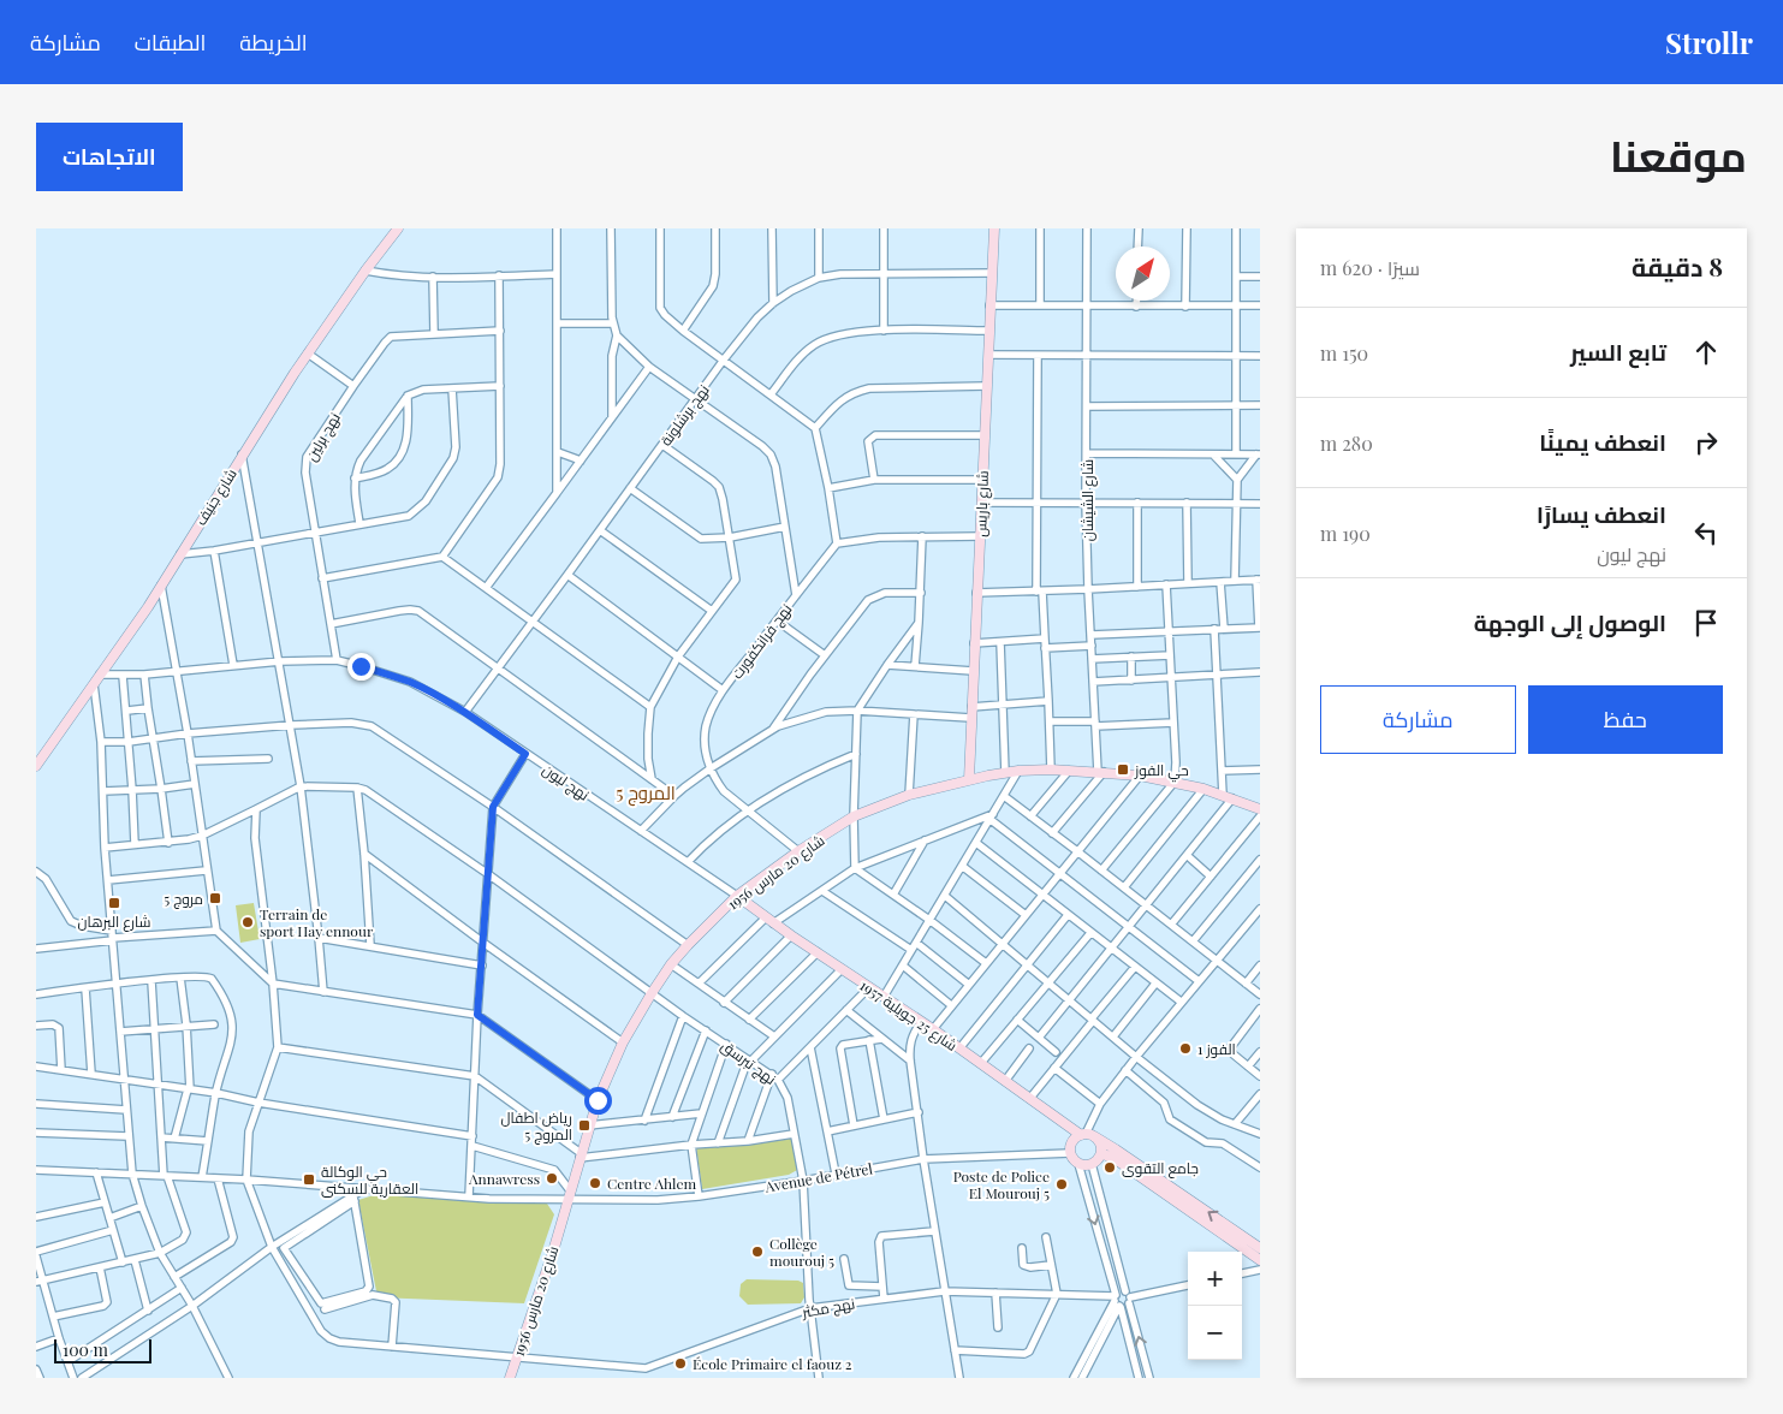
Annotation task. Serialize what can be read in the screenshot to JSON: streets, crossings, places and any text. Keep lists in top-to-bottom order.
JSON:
{
  "streets": {
    "street": [
      "نهج برشلونة",
      "نهج برلين",
      "شارع جنيف",
      "شارع الشيشان",
      "شارع باريس",
      "نهج فرانكفورت",
      "نهج ليون",
      "شارع 20 مارس 1956",
      "شارع 25 جويلية 1957",
      "نهج تبرسق",
      "Avenue de Pétrel",
      "نهج مكثر"
    ]
  },
  "crossings": [
    ["نهج برشلونة", "شارع باريس"],
    ["نهج برشلونة", "نهج ليون"],
    ["نهج برلين", "نهج ليون"],
    ["شارع جنيف", "نهج ليون"],
    ["شارع الشيشان", "شارع 20 مارس 1956"],
    ["شارع باريس", "شارع 20 مارس 1956"],
    ["نهج فرانكفورت", "شارع 20 مارس 1956"],
    ["نهج ليون", "شارع 20 مارس 1956"],
    ["نهج ليون", "شارع 25 جويلية 1957"],
    ["شارع 20 مارس 1956", "شارع 25 جويلية 1957"],
    ["شارع 20 مارس 1956", "نهج تبرسق"],
    ["شارع 20 مارس 1956", "Avenue de Pétrel"],
    ["شارع 20 مارس 1956", "نهج مكثر"],
    ["شارع 25 جويلية 1957", "Avenue de Pétrel"],
    ["نهج تبرسق", "Avenue de Pétrel"],
    ["نهج تبرسق", "نهج مكثر"]
  ],
  "districts": ["المروج 5"],
  "places": {
    "transit": [
      "حي الفوز",
      "مروج 5",
      "شارع البرهان",
      "رياض اطفال المروج 5",
      "حي الوكالة العقارية للسكنى"
    ],
    "other": [
      "Terrain de sport Hay ennour",
      "الفوز 1",
      "جامع التقوى",
      "Annawress",
      "Centre Ahlem",
      "Poste de Police El Mourouj 5",
      "Collège mourouj 5",
      "École Primaire el faouz 2"
    ]
  },
  "scale_bar": "100 m",
  "north": "top right",
  "page": {
    "header": "Strollr",
    "nav": ["الخريطة", "الطبقات", "مشاركة"],
    "title": "موقعنا",
    "buttons": [
      "الاتجاهات",
      ["حفظ", "مشاركة"]
    ],
    "heading": ["8 دقيقة", "سيرًا · 620 m"],
    "list": [
      ["تابع السير", "150 m"],
      ["انعطف يمينًا", "280 m"],
      ["انعطف يسارًا", "نهج ليون", "190 m"],
      "الوصول إلى الوجهة"
    ],
    "map_buttons": ["+", "−"],
    "scale": "100 m"
  }
}
